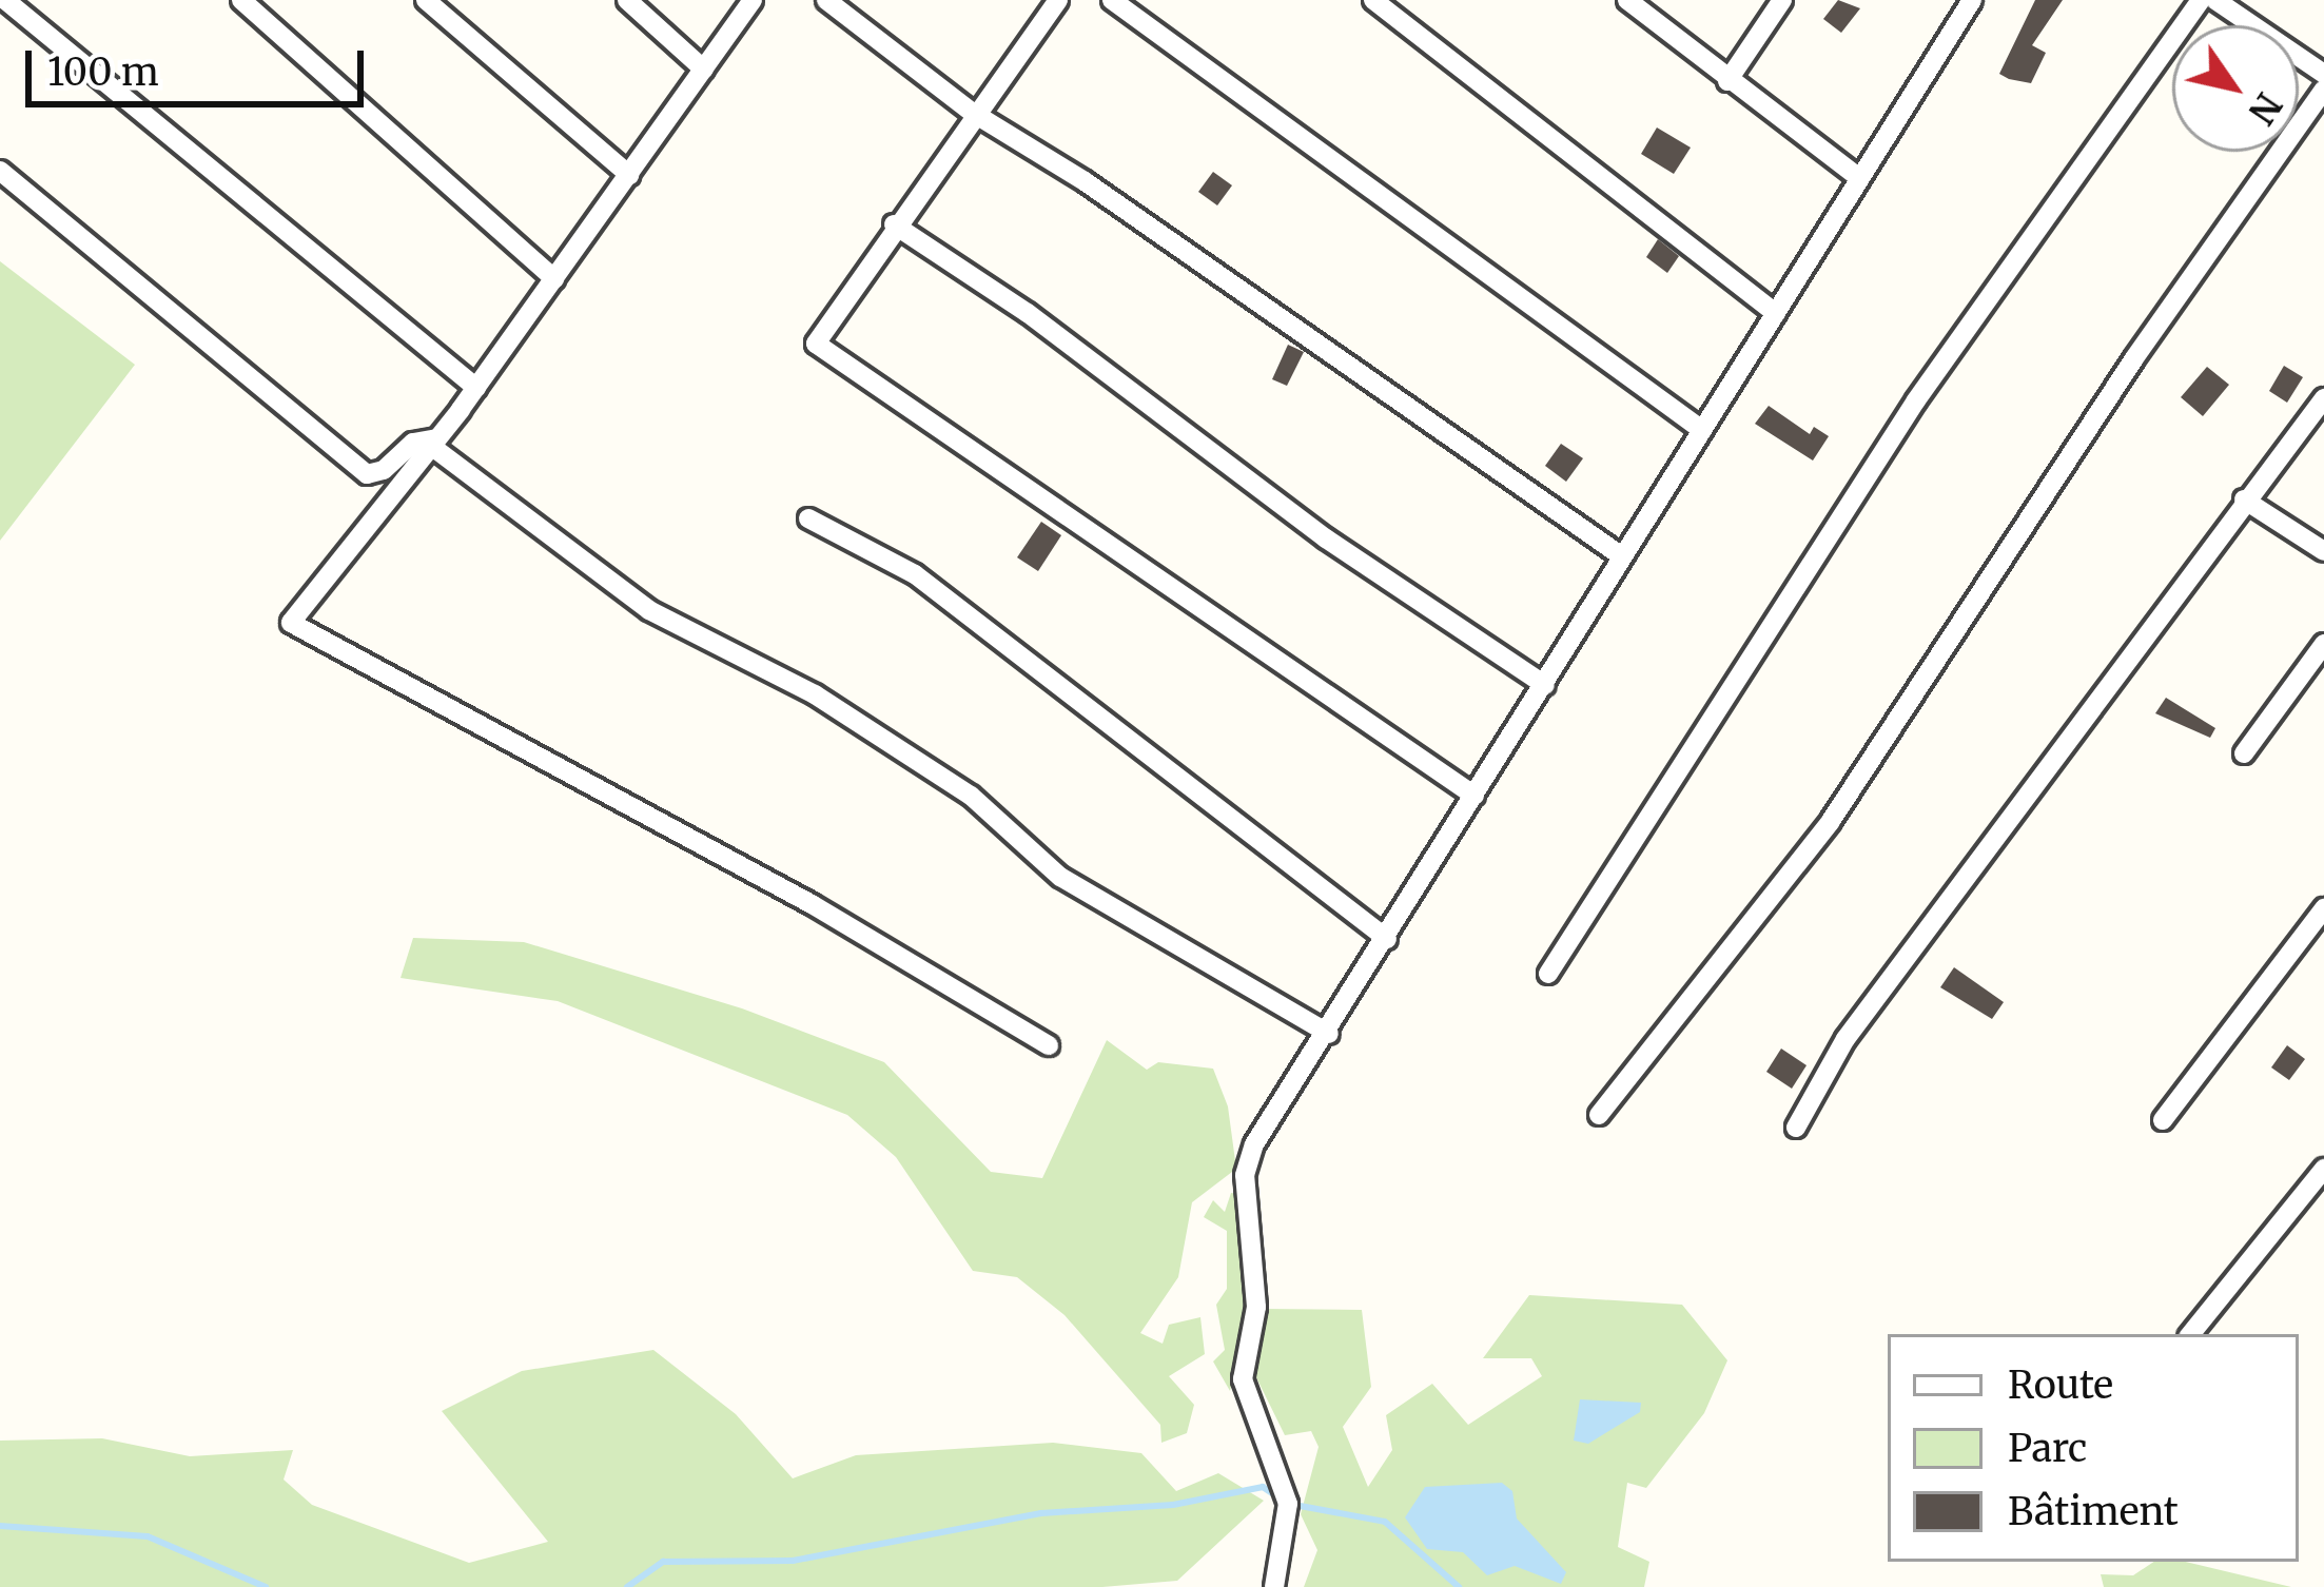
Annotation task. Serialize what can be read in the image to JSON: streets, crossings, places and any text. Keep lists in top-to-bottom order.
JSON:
{
  "legend": ["Route", "Parc", "Bâtiment"],
  "scale_bar": "100 m",
  "north": "bottom right"
}
